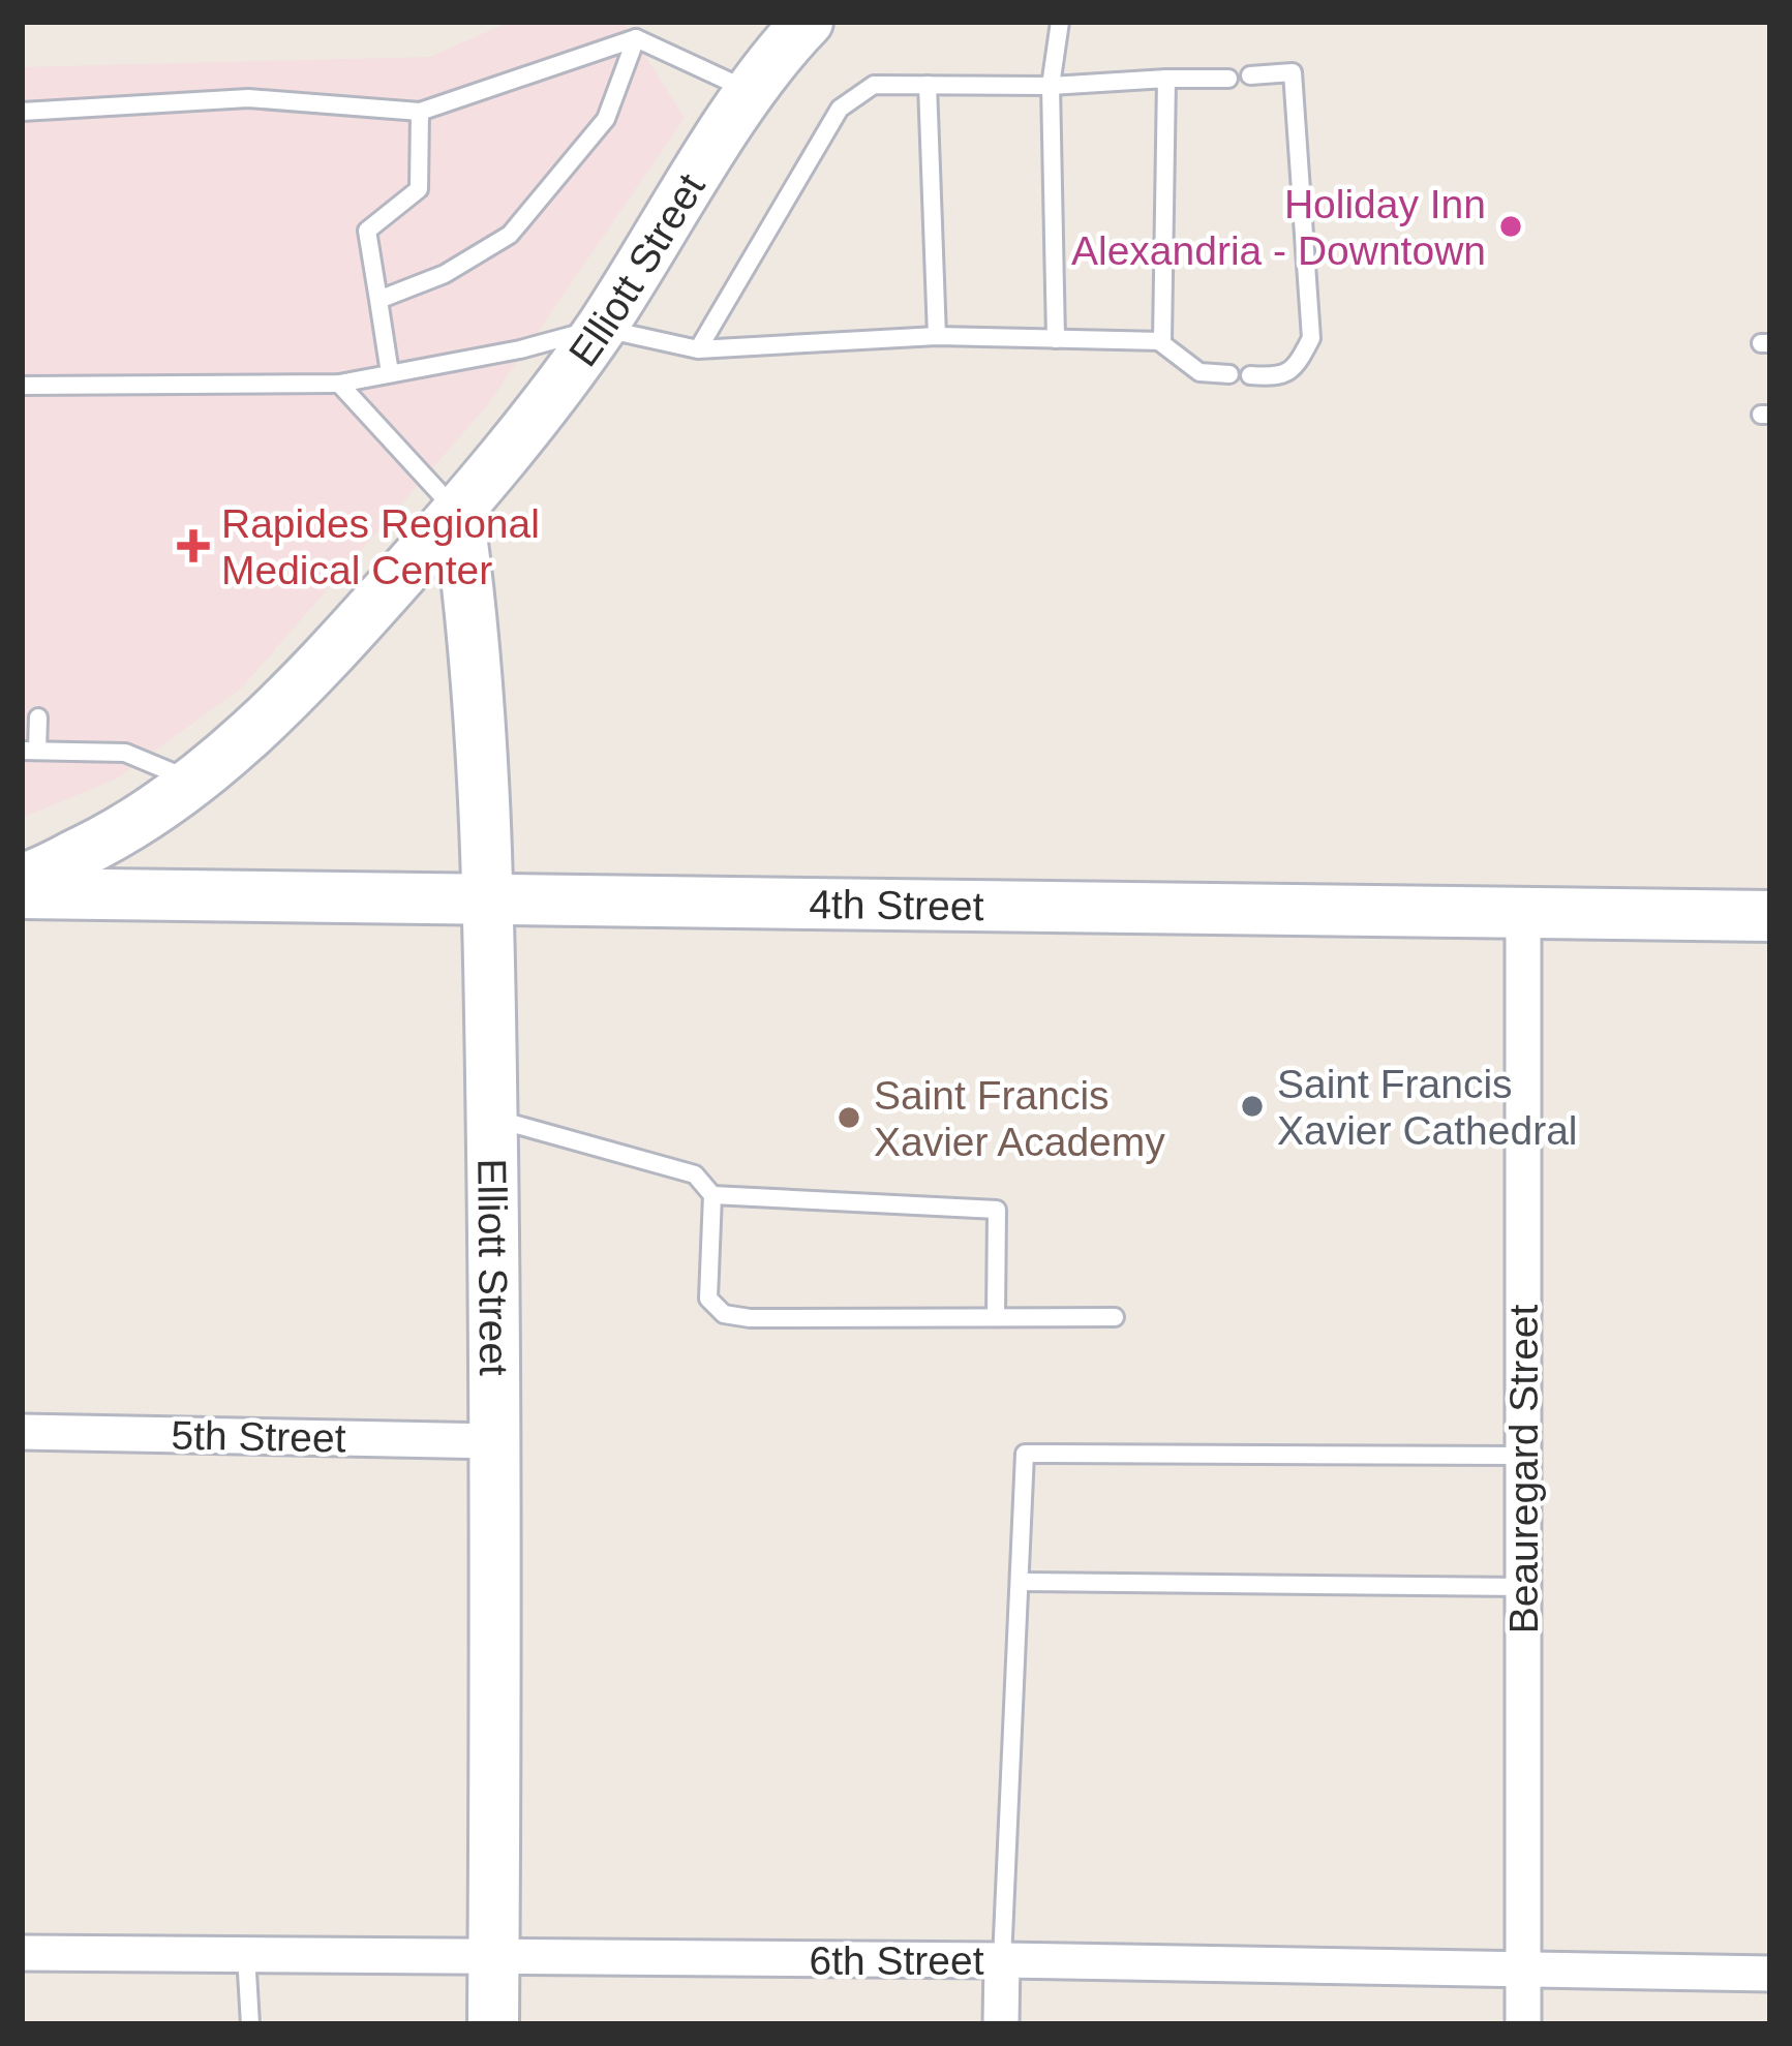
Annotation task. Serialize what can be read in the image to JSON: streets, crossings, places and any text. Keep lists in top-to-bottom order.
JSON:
{
  "streets": {
    "main road": ["Elliott Street", "4th Street"],
    "street": ["5th Street", "Beauregard Street", "6th Street"]
  },
  "crossings": [
    ["Elliott Street", "4th Street"],
    ["Elliott Street", "5th Street"],
    ["Elliott Street", "6th Street"],
    ["4th Street", "Beauregard Street"],
    ["Beauregard Street", "6th Street"]
  ],
  "places": {
    "other": ["Holiday Inn Alexandria - Downtown", "Saint Francis Xavier Cathedral", "Saint Francis Xavier Academy"],
    "health": ["Rapides Regional Medical Center"]
  }
}
